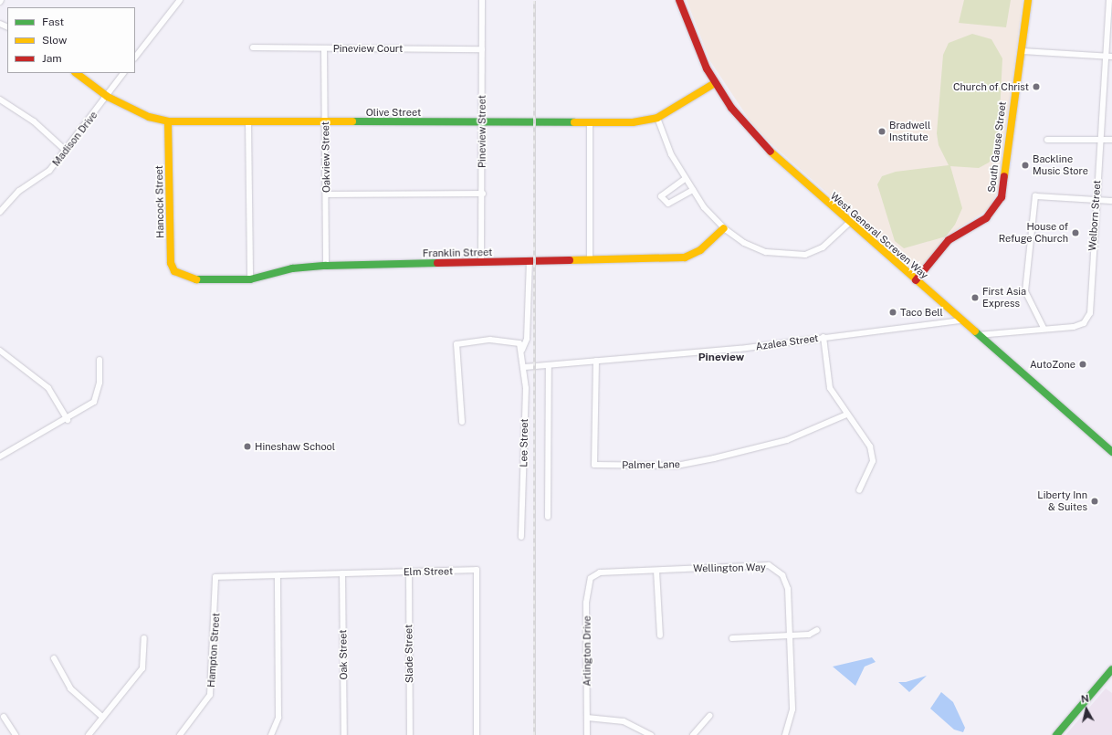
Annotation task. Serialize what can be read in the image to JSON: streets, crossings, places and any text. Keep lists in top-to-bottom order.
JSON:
{
  "streets": {
    "street": [
      "Pineview Court",
      "Olive Street",
      "Pineview Street",
      "Madison Drive",
      "South Gause Street",
      "Oakview Street",
      "Hancock Street",
      "Welborn Street",
      "West General Screven Way",
      "Franklin Street",
      "Azalea Street",
      "Lee Street",
      "Palmer Lane",
      "Wellington Way",
      "Elm Street",
      "Hampton Street",
      "Arlington Drive",
      "Slade Street",
      "Oak Street"
    ]
  },
  "crossings": [
    ["Pineview Court", "Pineview Street"],
    ["Pineview Court", "Oakview Street"],
    ["Olive Street", "Pineview Street"],
    ["Olive Street", "Madison Drive"],
    ["Olive Street", "Oakview Street"],
    ["Olive Street", "Hancock Street"],
    ["Olive Street", "West General Screven Way"],
    ["Pineview Street", "Franklin Street"],
    ["South Gause Street", "West General Screven Way"],
    ["Oakview Street", "Franklin Street"],
    ["Hancock Street", "Franklin Street"],
    ["Welborn Street", "West General Screven Way"],
    ["West General Screven Way", "Azalea Street"],
    ["Franklin Street", "Lee Street"],
    ["Azalea Street", "Lee Street"],
    ["Azalea Street", "Palmer Lane"],
    ["Wellington Way", "Arlington Drive"],
    ["Elm Street", "Hampton Street"],
    ["Elm Street", "Slade Street"],
    ["Elm Street", "Oak Street"]
  ],
  "districts": ["Pineview"],
  "places": [
    "Church of Christ",
    "Bradwell Institute",
    "Backline Music Store",
    "House of Refuge Church",
    "First Asia Express",
    "Taco Bell",
    "AutoZone",
    "Hineshaw School",
    "Liberty Inn & Suites"
  ],
  "legend": ["Fast", "Slow", "Jam"],
  "north": "top"
}
